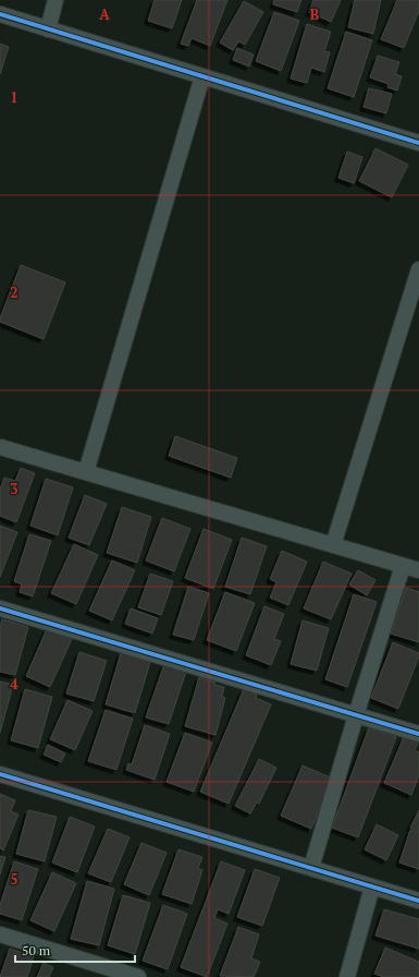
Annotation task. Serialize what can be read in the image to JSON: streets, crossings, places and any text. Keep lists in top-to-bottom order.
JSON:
{
  "scale_bar": "50 m",
  "grid": {
    "columns": ["A", "B"],
    "rows": [
      "1",
      "2",
      "3",
      "4",
      "5"
    ]
  }
}
